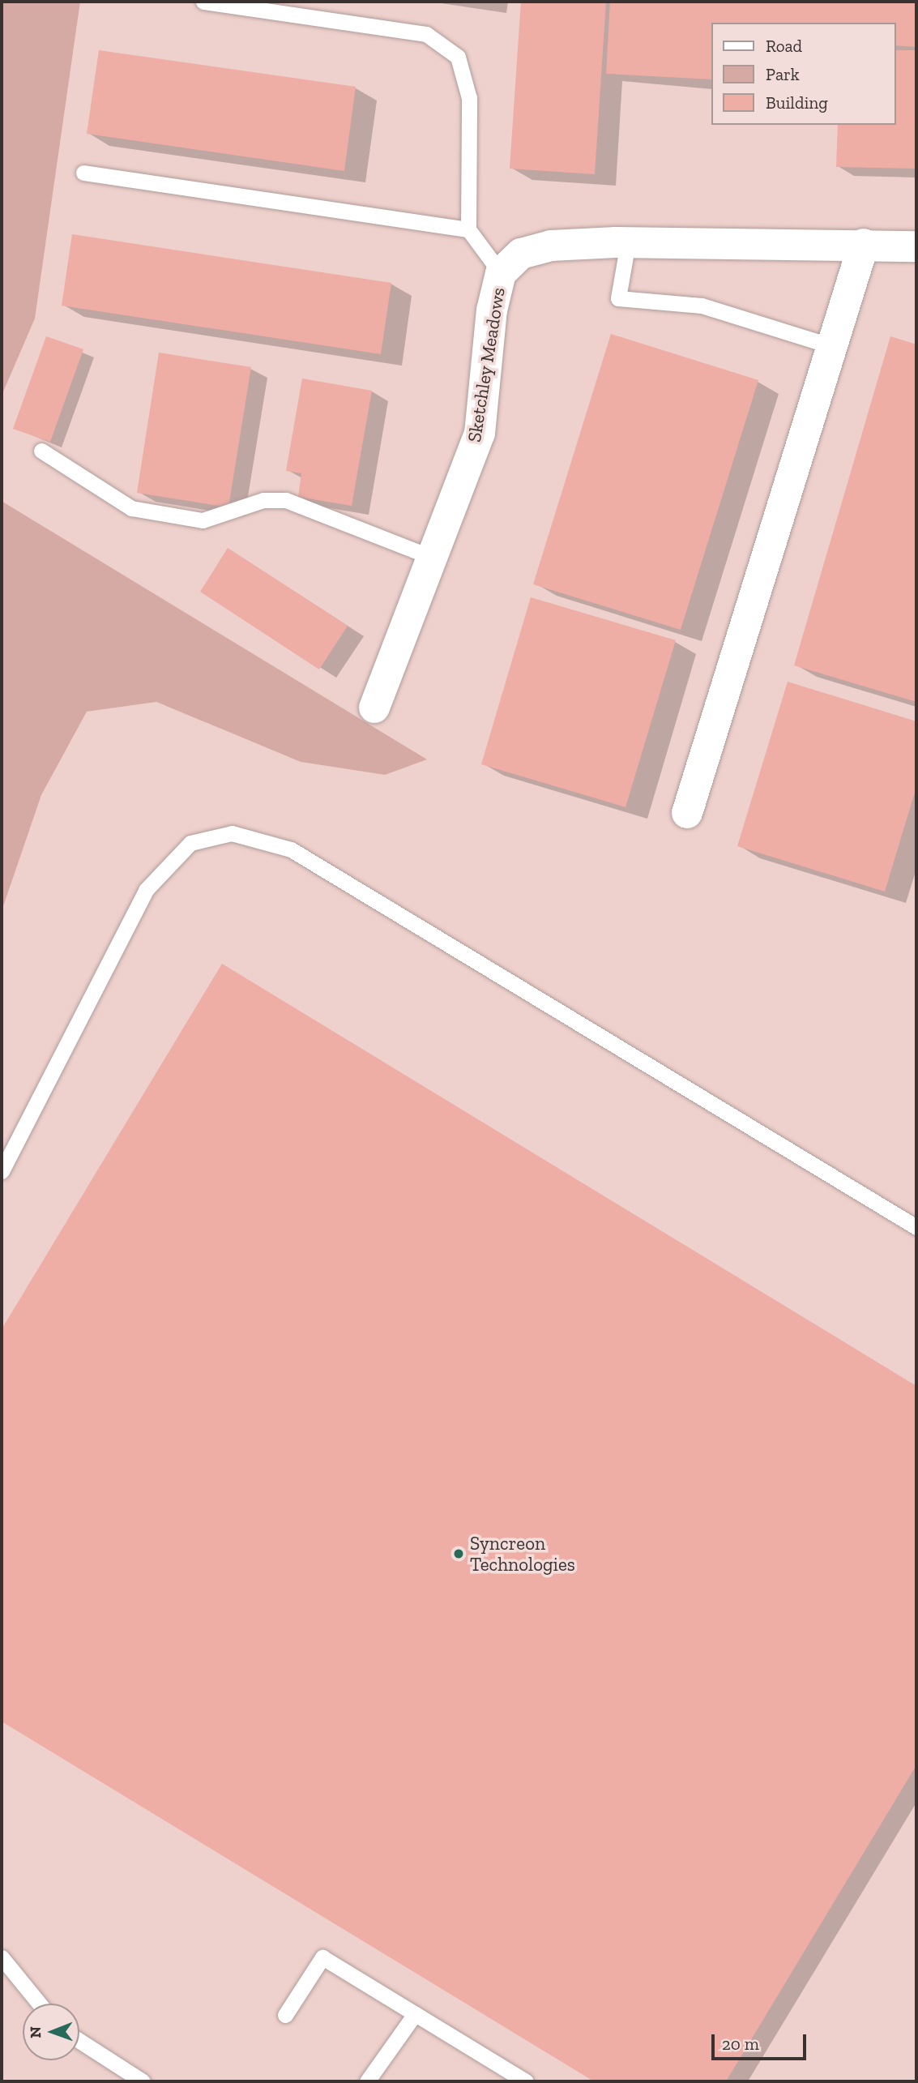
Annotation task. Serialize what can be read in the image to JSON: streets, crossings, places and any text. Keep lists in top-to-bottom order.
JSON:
{
  "streets": {
    "street": ["Sketchley Meadows"]
  },
  "places": ["Syncreon Technologies"],
  "legend": ["Road", "Park", "Building"],
  "scale_bar": "20 m",
  "north": "left"
}
